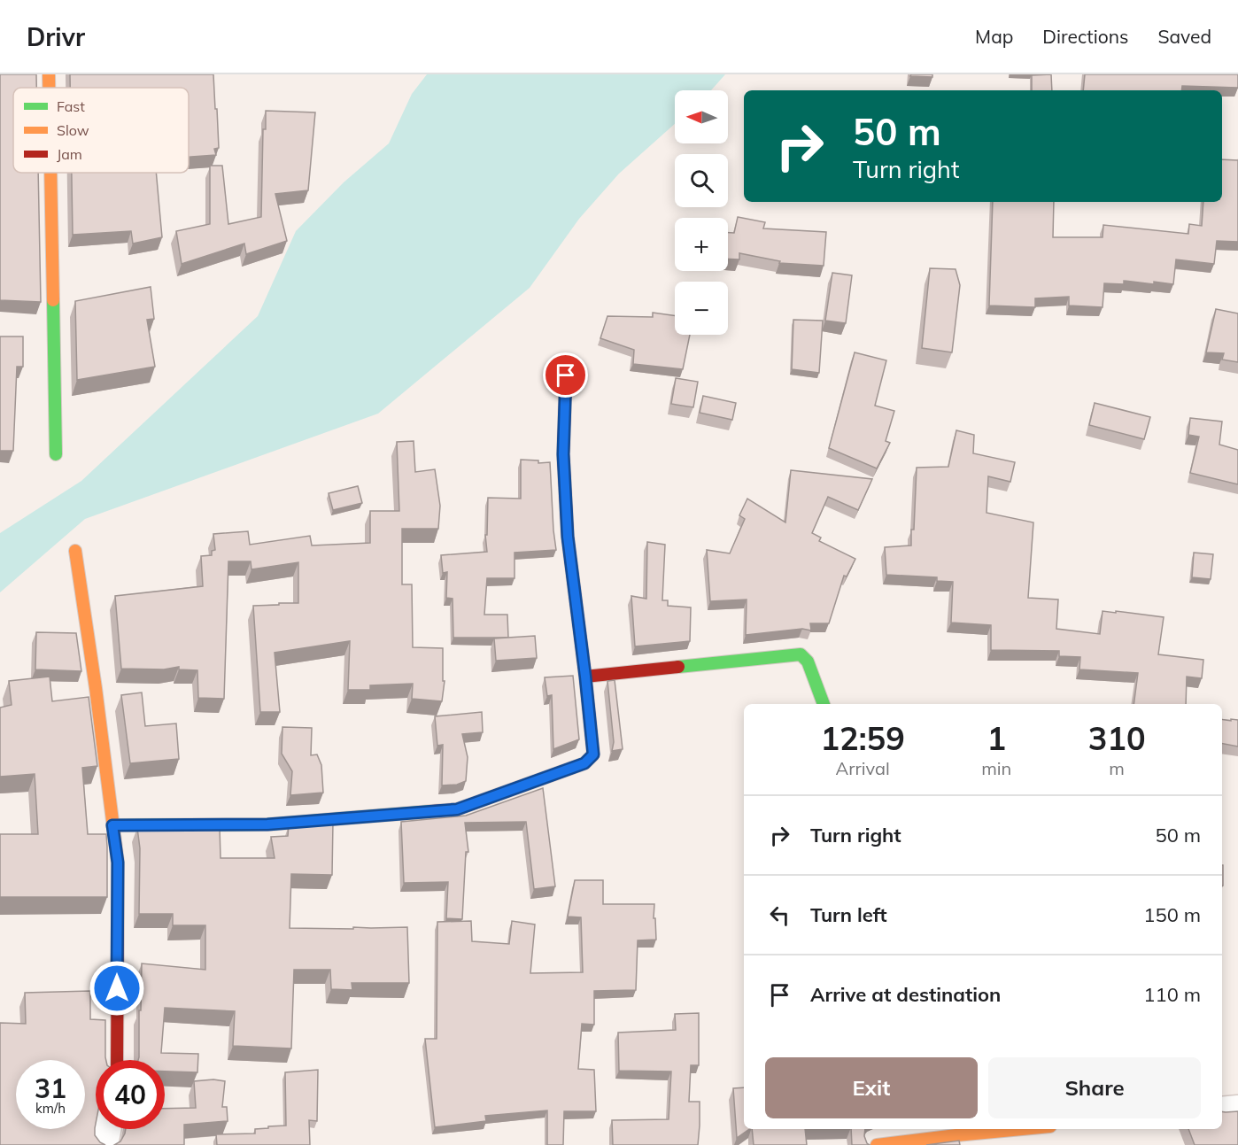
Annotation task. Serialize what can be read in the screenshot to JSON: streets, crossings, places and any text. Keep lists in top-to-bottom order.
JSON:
{
  "legend": ["Fast", "Slow", "Jam"],
  "north": "left",
  "page": {
    "header": "Drivr",
    "nav": ["Map", "Directions", "Saved"],
    "map_buttons": ["+", "−"],
    "turn": ["50 m", "Turn right"],
    "eta": [
      "12:59",
      "Arrival",
      "1",
      "min",
      "310",
      "m"
    ],
    "list": [
      {
        "name": "Turn right",
        "value": "50 m"
      },
      {
        "name": "Turn left",
        "value": "150 m"
      },
      {
        "name": "Arrive at destination",
        "value": "110 m"
      }
    ],
    "buttons": ["Exit", "Share"],
    "speed": "31 km/h",
    "limit": "40"
  }
}
